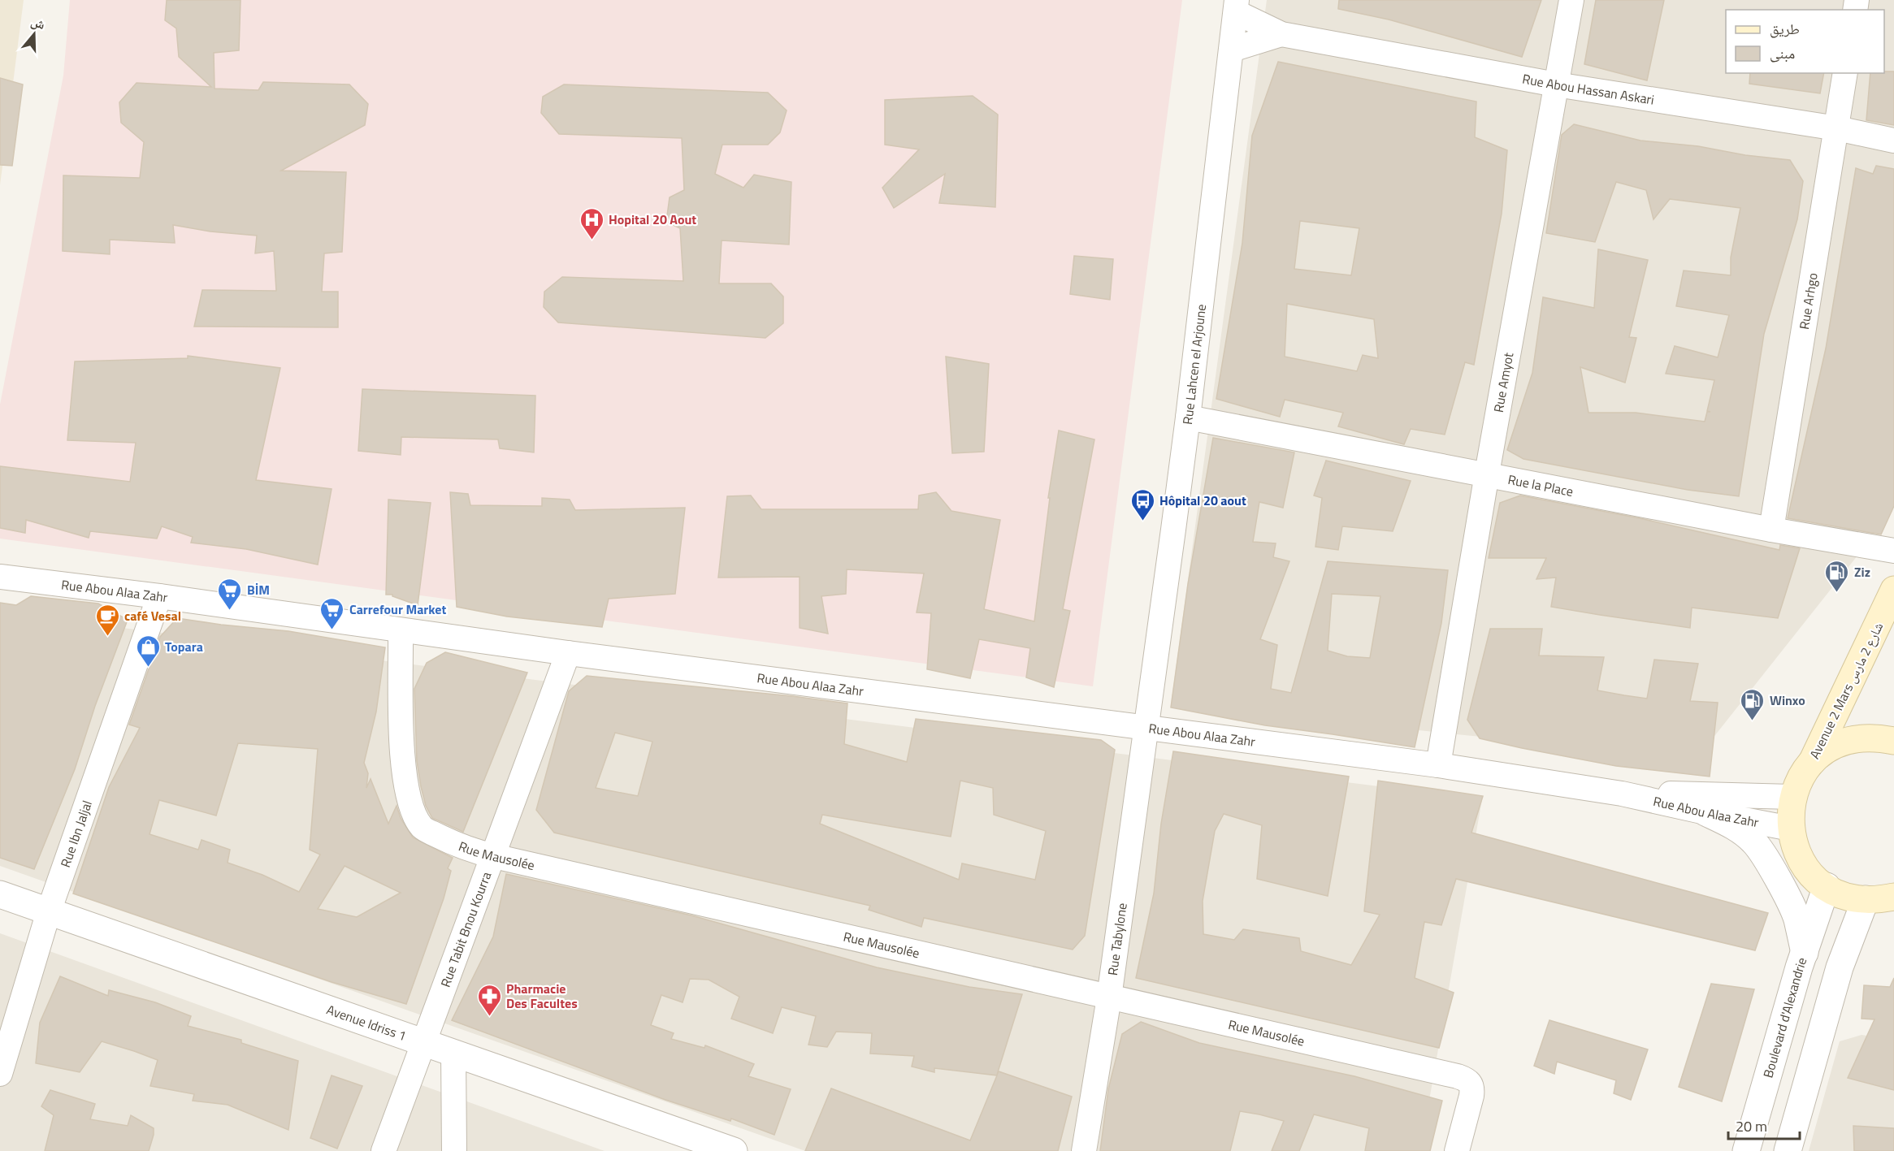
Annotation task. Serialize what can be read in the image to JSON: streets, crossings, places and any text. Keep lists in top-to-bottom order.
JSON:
{
  "streets": {
    "main road": ["Avenue 2 Mars شارع 2 مارس"],
    "street": [
      "Rue Abou Hassan Askari",
      "Rue Arhgo",
      "Rue Lahcen el Arjoune",
      "Rue Amyot",
      "Rue la Place",
      "Rue Abou Alaa Zahr",
      "Rue Ibn Jaljal",
      "Rue Mausolée",
      "Rue Tabit Bnou Kourra",
      "Rue Tabylone",
      "Boulevard d'Alexandrie",
      "Avenue Idriss 1"
    ]
  },
  "crossings": [
    ["Rue Abou Hassan Askari", "Rue Arhgo"],
    ["Rue Abou Hassan Askari", "Rue Lahcen el Arjoune"],
    ["Rue Abou Hassan Askari", "Rue Amyot"],
    ["Rue Arhgo", "Rue la Place"],
    ["Rue Lahcen el Arjoune", "Rue la Place"],
    ["Rue Lahcen el Arjoune", "Rue Abou Alaa Zahr"],
    ["Rue Lahcen el Arjoune", "Rue Tabylone"],
    ["Rue Amyot", "Rue la Place"],
    ["Rue Amyot", "Rue Abou Alaa Zahr"],
    ["Rue Abou Alaa Zahr", "Rue Ibn Jaljal"],
    ["Rue Abou Alaa Zahr", "Rue Mausolée"],
    ["Rue Abou Alaa Zahr", "Rue Tabit Bnou Kourra"],
    ["Rue Abou Alaa Zahr", "Rue Tabylone"],
    ["Rue Ibn Jaljal", "Avenue Idriss 1"],
    ["Rue Mausolée", "Rue Tabit Bnou Kourra"],
    ["Rue Mausolée", "Rue Tabylone"],
    ["Rue Tabit Bnou Kourra", "Avenue Idriss 1"]
  ],
  "places": {
    "hospital": ["Hopital 20 Aout"],
    "bus stop": ["Hôpital 20 aout"],
    "fuel station": ["Ziz", "Winxo"],
    "supermarket": ["BİM", "Carrefour Market"],
    "cafe": ["café Vesal"],
    "shop": ["Topara"],
    "pharmacy": ["Pharmacie Des Facultes"]
  },
  "legend": ["طريق", "مبنى"],
  "scale_bar": "20 m",
  "north": "top"
}
